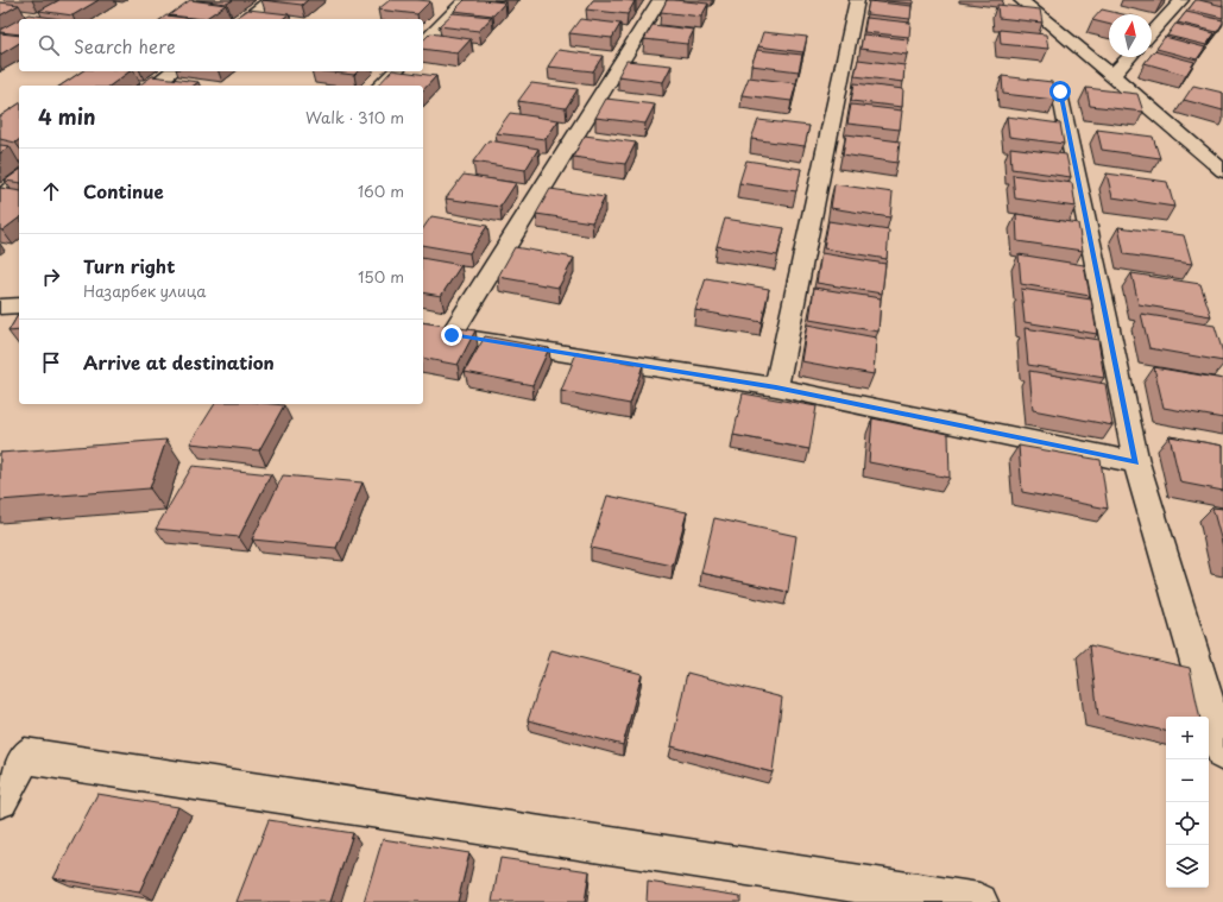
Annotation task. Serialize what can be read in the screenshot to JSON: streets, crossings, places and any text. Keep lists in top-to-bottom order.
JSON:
{
  "north": "top",
  "page": {
    "search": "Search here",
    "heading": ["4 min", "Walk · 310 m"],
    "list": [
      ["Continue", "160 m"],
      ["Turn right", "Назарбек улица", "150 m"],
      "Arrive at destination"
    ],
    "map_buttons": ["+", "−"]
  }
}
